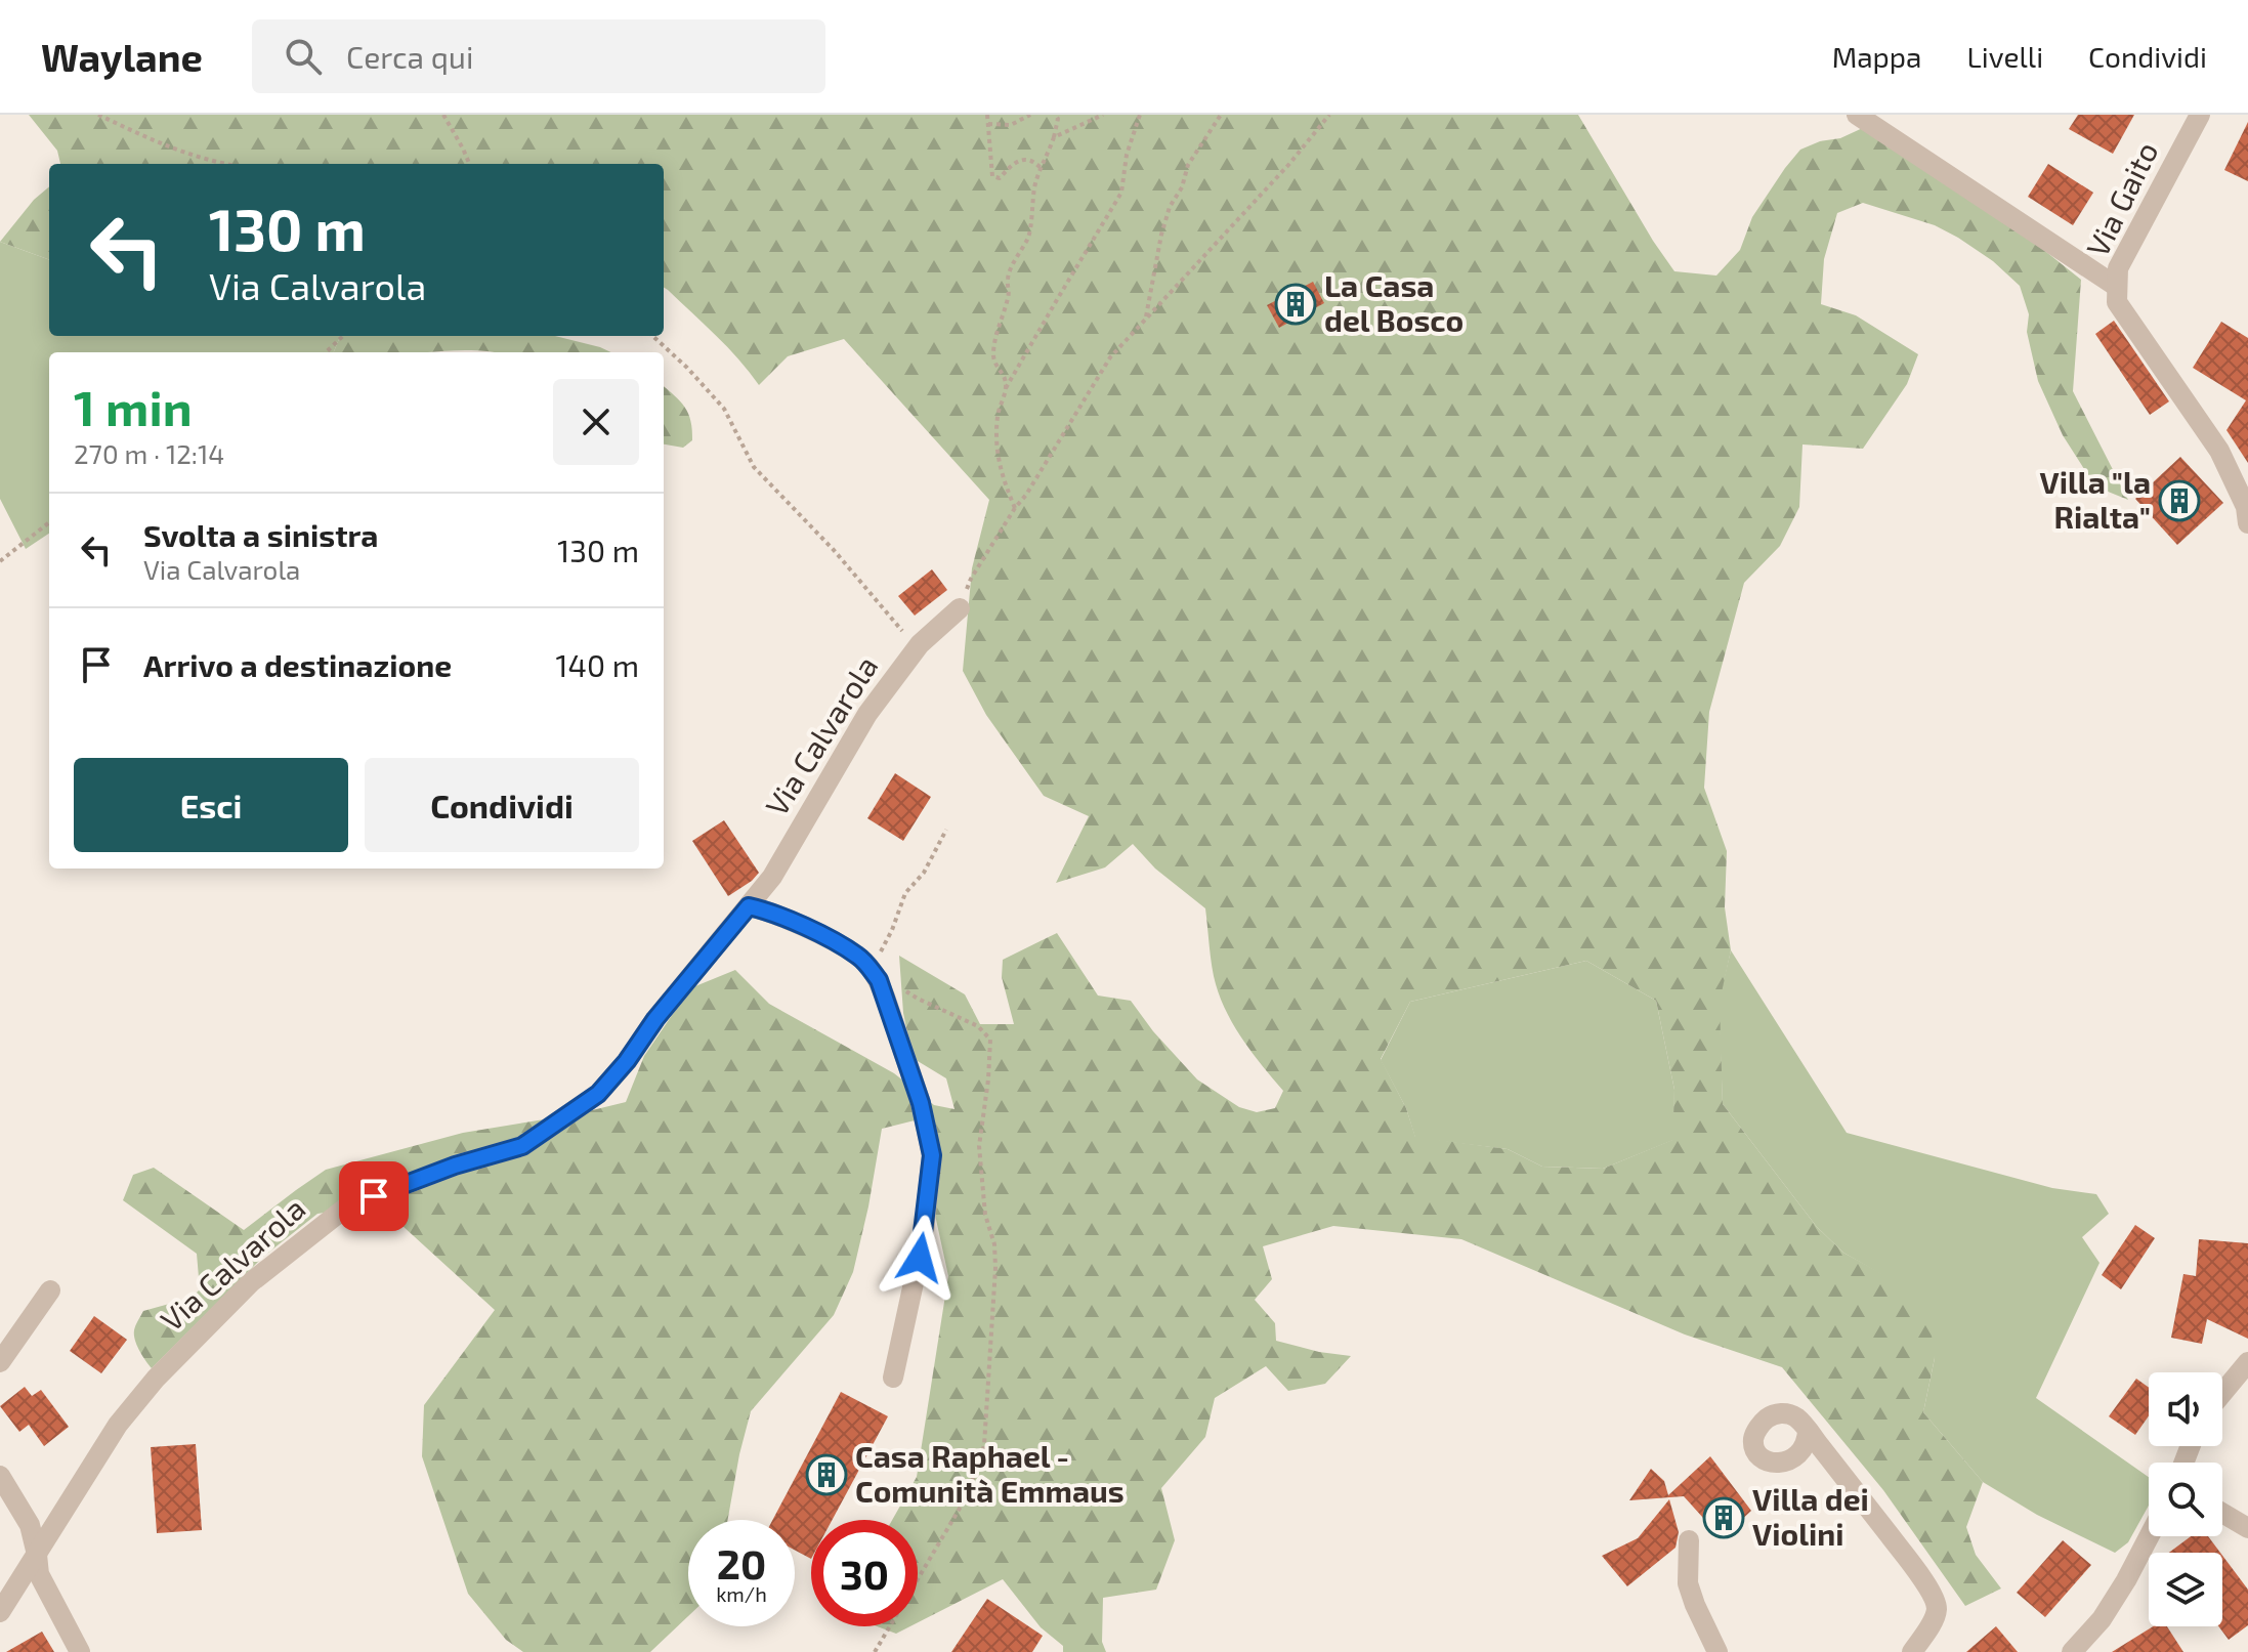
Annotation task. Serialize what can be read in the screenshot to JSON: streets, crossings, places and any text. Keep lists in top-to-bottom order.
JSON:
{
  "streets": {
    "street": ["Via Gaito", "Via Calvarola"]
  },
  "places": {
    "building": [
      "La Casa del Bosco",
      "Villa \"la Rialta\"",
      "Casa Raphael - Comunità Emmaus",
      "Villa dei Violini"
    ]
  },
  "page": {
    "header": "Waylane",
    "search": "Cerca qui",
    "nav": ["Mappa", "Livelli", "Condividi"],
    "turn": ["130 m", "Via Calvarola"],
    "heading": ["1 min", "270 m · 12:14"],
    "list": [
      {
        "name": "Svolta a sinistra",
        "note": "Via Calvarola",
        "value": "130 m"
      },
      {
        "name": "Arrivo a destinazione",
        "value": "140 m"
      }
    ],
    "buttons": ["Esci", "Condividi"],
    "speed": "20 km/h",
    "limit": "30"
  }
}
